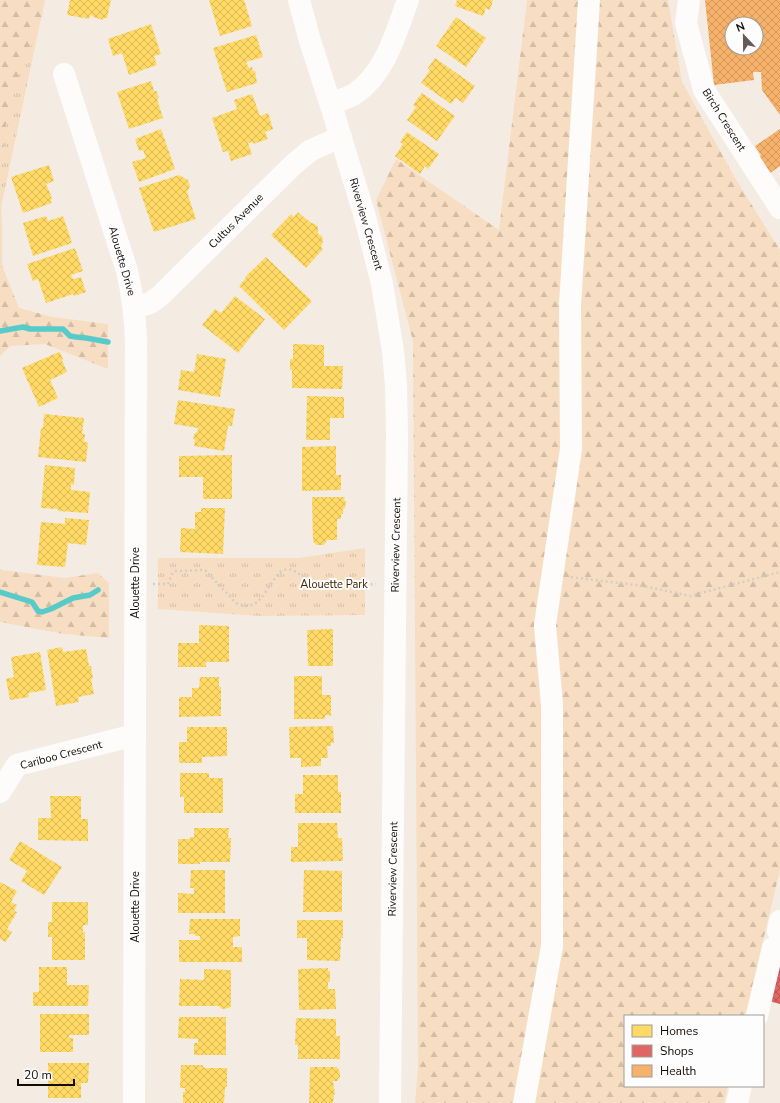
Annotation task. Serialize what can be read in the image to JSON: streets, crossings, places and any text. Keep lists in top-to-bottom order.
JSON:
{
  "streets": {
    "street": [
      "Birch Crescent",
      "Cultus Avenue",
      "Riverview Crescent",
      "Alouette Drive",
      "Cariboo Crescent"
    ]
  },
  "crossings": [
    ["Cultus Avenue", "Riverview Crescent"],
    ["Cultus Avenue", "Alouette Drive"],
    ["Alouette Drive", "Cariboo Crescent"]
  ],
  "parks": ["Alouette Park"],
  "legend": ["Homes", "Shops", "Health"],
  "scale_bar": "20 m",
  "north": "top"
}
